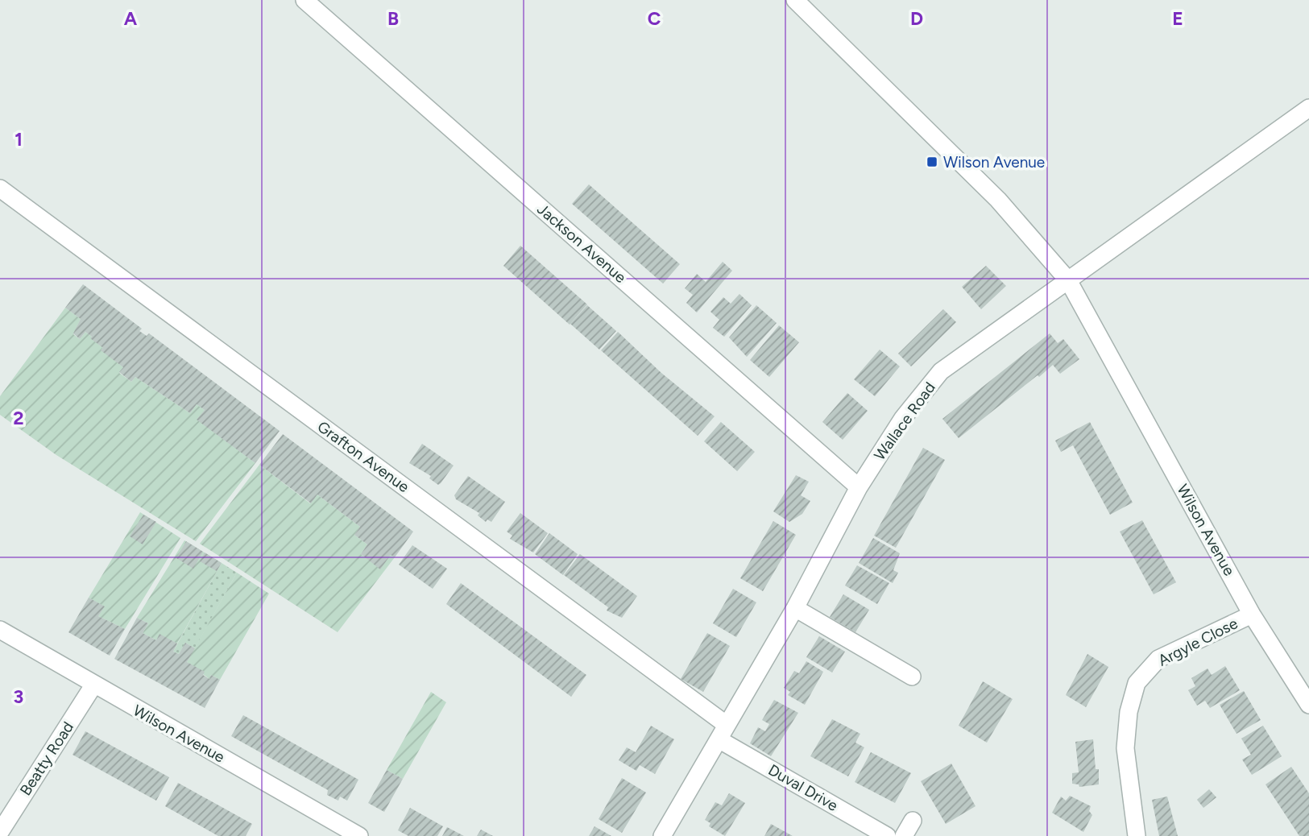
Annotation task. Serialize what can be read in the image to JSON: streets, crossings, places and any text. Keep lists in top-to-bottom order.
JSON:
{
  "streets": {
    "street": [
      "Jackson Avenue",
      "Wallace Road",
      "Grafton Avenue",
      "Wilson Avenue",
      "Argyle Close",
      "Beatty Road",
      "Duval Drive"
    ]
  },
  "crossings": [
    ["Jackson Avenue", "Wallace Road"],
    ["Wallace Road", "Grafton Avenue"],
    ["Wallace Road", "Wilson Avenue"],
    ["Wallace Road", "Duval Drive"],
    ["Grafton Avenue", "Duval Drive"],
    ["Wilson Avenue", "Argyle Close"],
    ["Wilson Avenue", "Beatty Road"]
  ],
  "places": {
    "transit": ["Wilson Avenue"]
  },
  "grid": {
    "columns": [
      "A",
      "B",
      "C",
      "D",
      "E"
    ],
    "rows": ["1", "2", "3"]
  }
}
